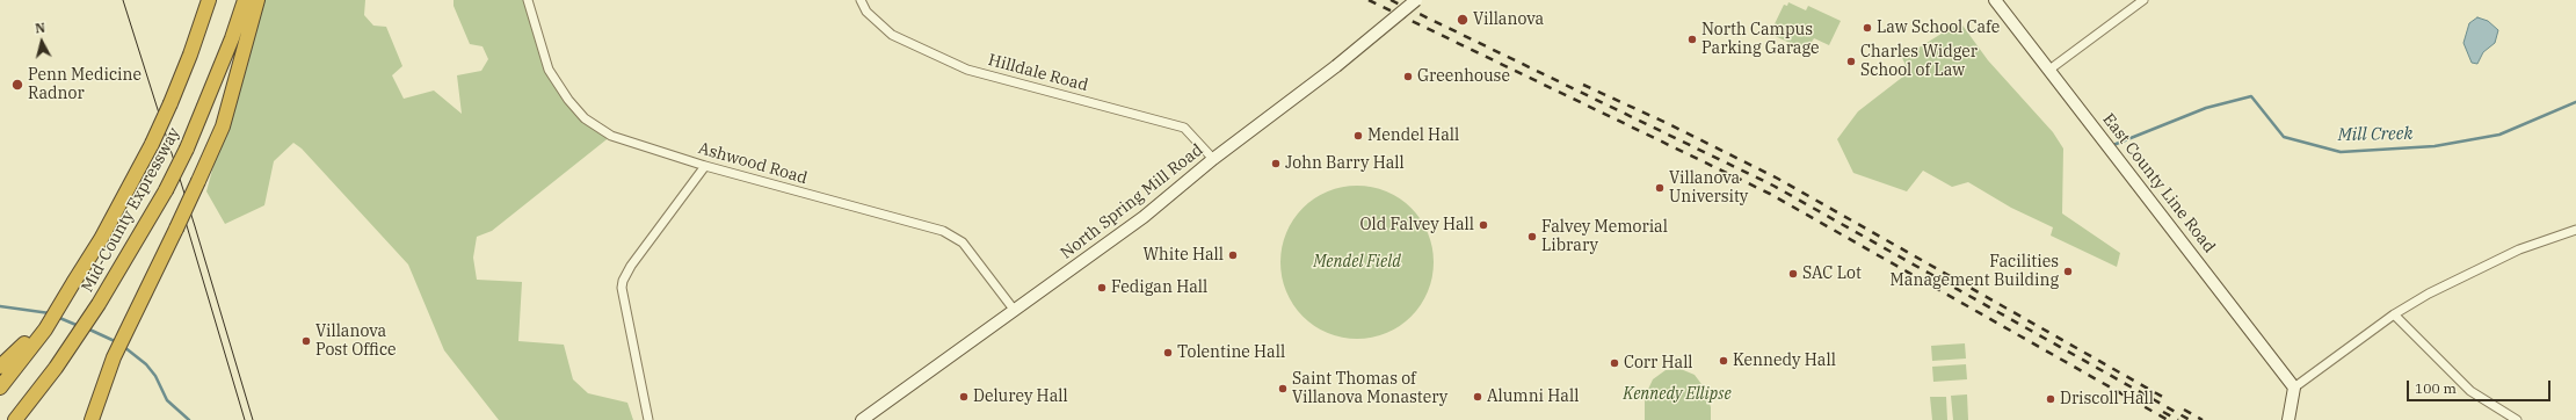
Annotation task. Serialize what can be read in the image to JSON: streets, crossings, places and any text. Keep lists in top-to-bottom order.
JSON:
{
  "streets": {
    "highway": ["Mid-County Expressway"],
    "main road": ["East County Line Road", "North Spring Mill Road"],
    "street": ["Hilldale Road", "Ashwood Road"]
  },
  "crossings": [
    ["Hilldale Road", "North Spring Mill Road"],
    ["Ashwood Road", "North Spring Mill Road"]
  ],
  "water": ["Mill Creek"],
  "parks": ["Mendel Field", "Kennedy Ellipse"],
  "places": [
    "Villanova",
    "Law School Cafe",
    "North Campus Parking Garage",
    "Charles Widger School of Law",
    "Greenhouse",
    "Penn Medicine Radnor",
    "Mendel Hall",
    "John Barry Hall",
    "Villanova University",
    "Old Falvey Hall",
    "Falvey Memorial Library",
    "White Hall",
    "Facilities Management Building",
    "SAC Lot",
    "Fedigan Hall",
    "Villanova Post Office",
    "Tolentine Hall",
    "Kennedy Hall",
    "Corr Hall",
    "Saint Thomas of Villanova Monastery",
    "Delurey Hall",
    "Alumni Hall",
    "Driscoll Hall"
  ],
  "scale_bar": "100 m",
  "north": "top"
}
